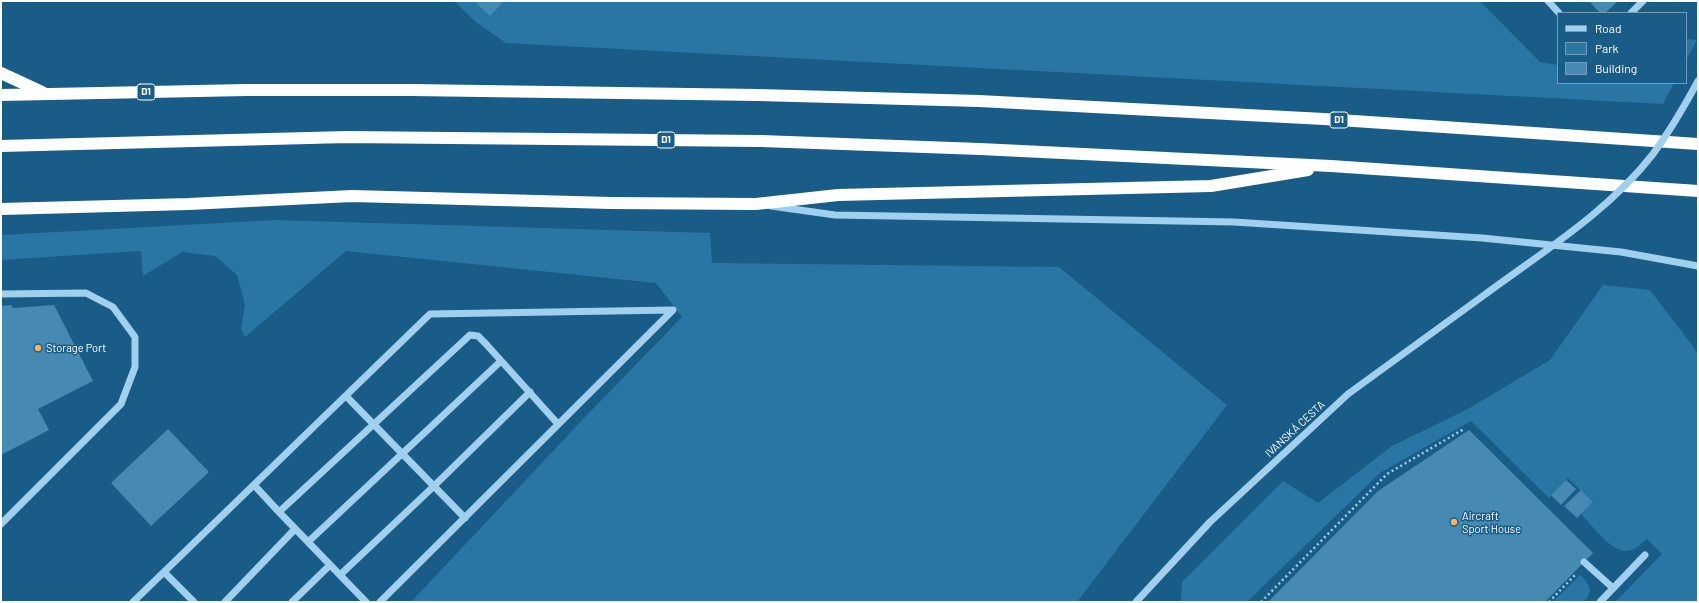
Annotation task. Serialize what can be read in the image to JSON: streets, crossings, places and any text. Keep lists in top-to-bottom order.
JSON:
{
  "streets": {
    "highway": ["D1"],
    "street": ["IVANSKÁ CESTA"]
  },
  "places": ["Storage Port", "Aircraft Sport House"],
  "legend": ["Road", "Park", "Building"]
}
